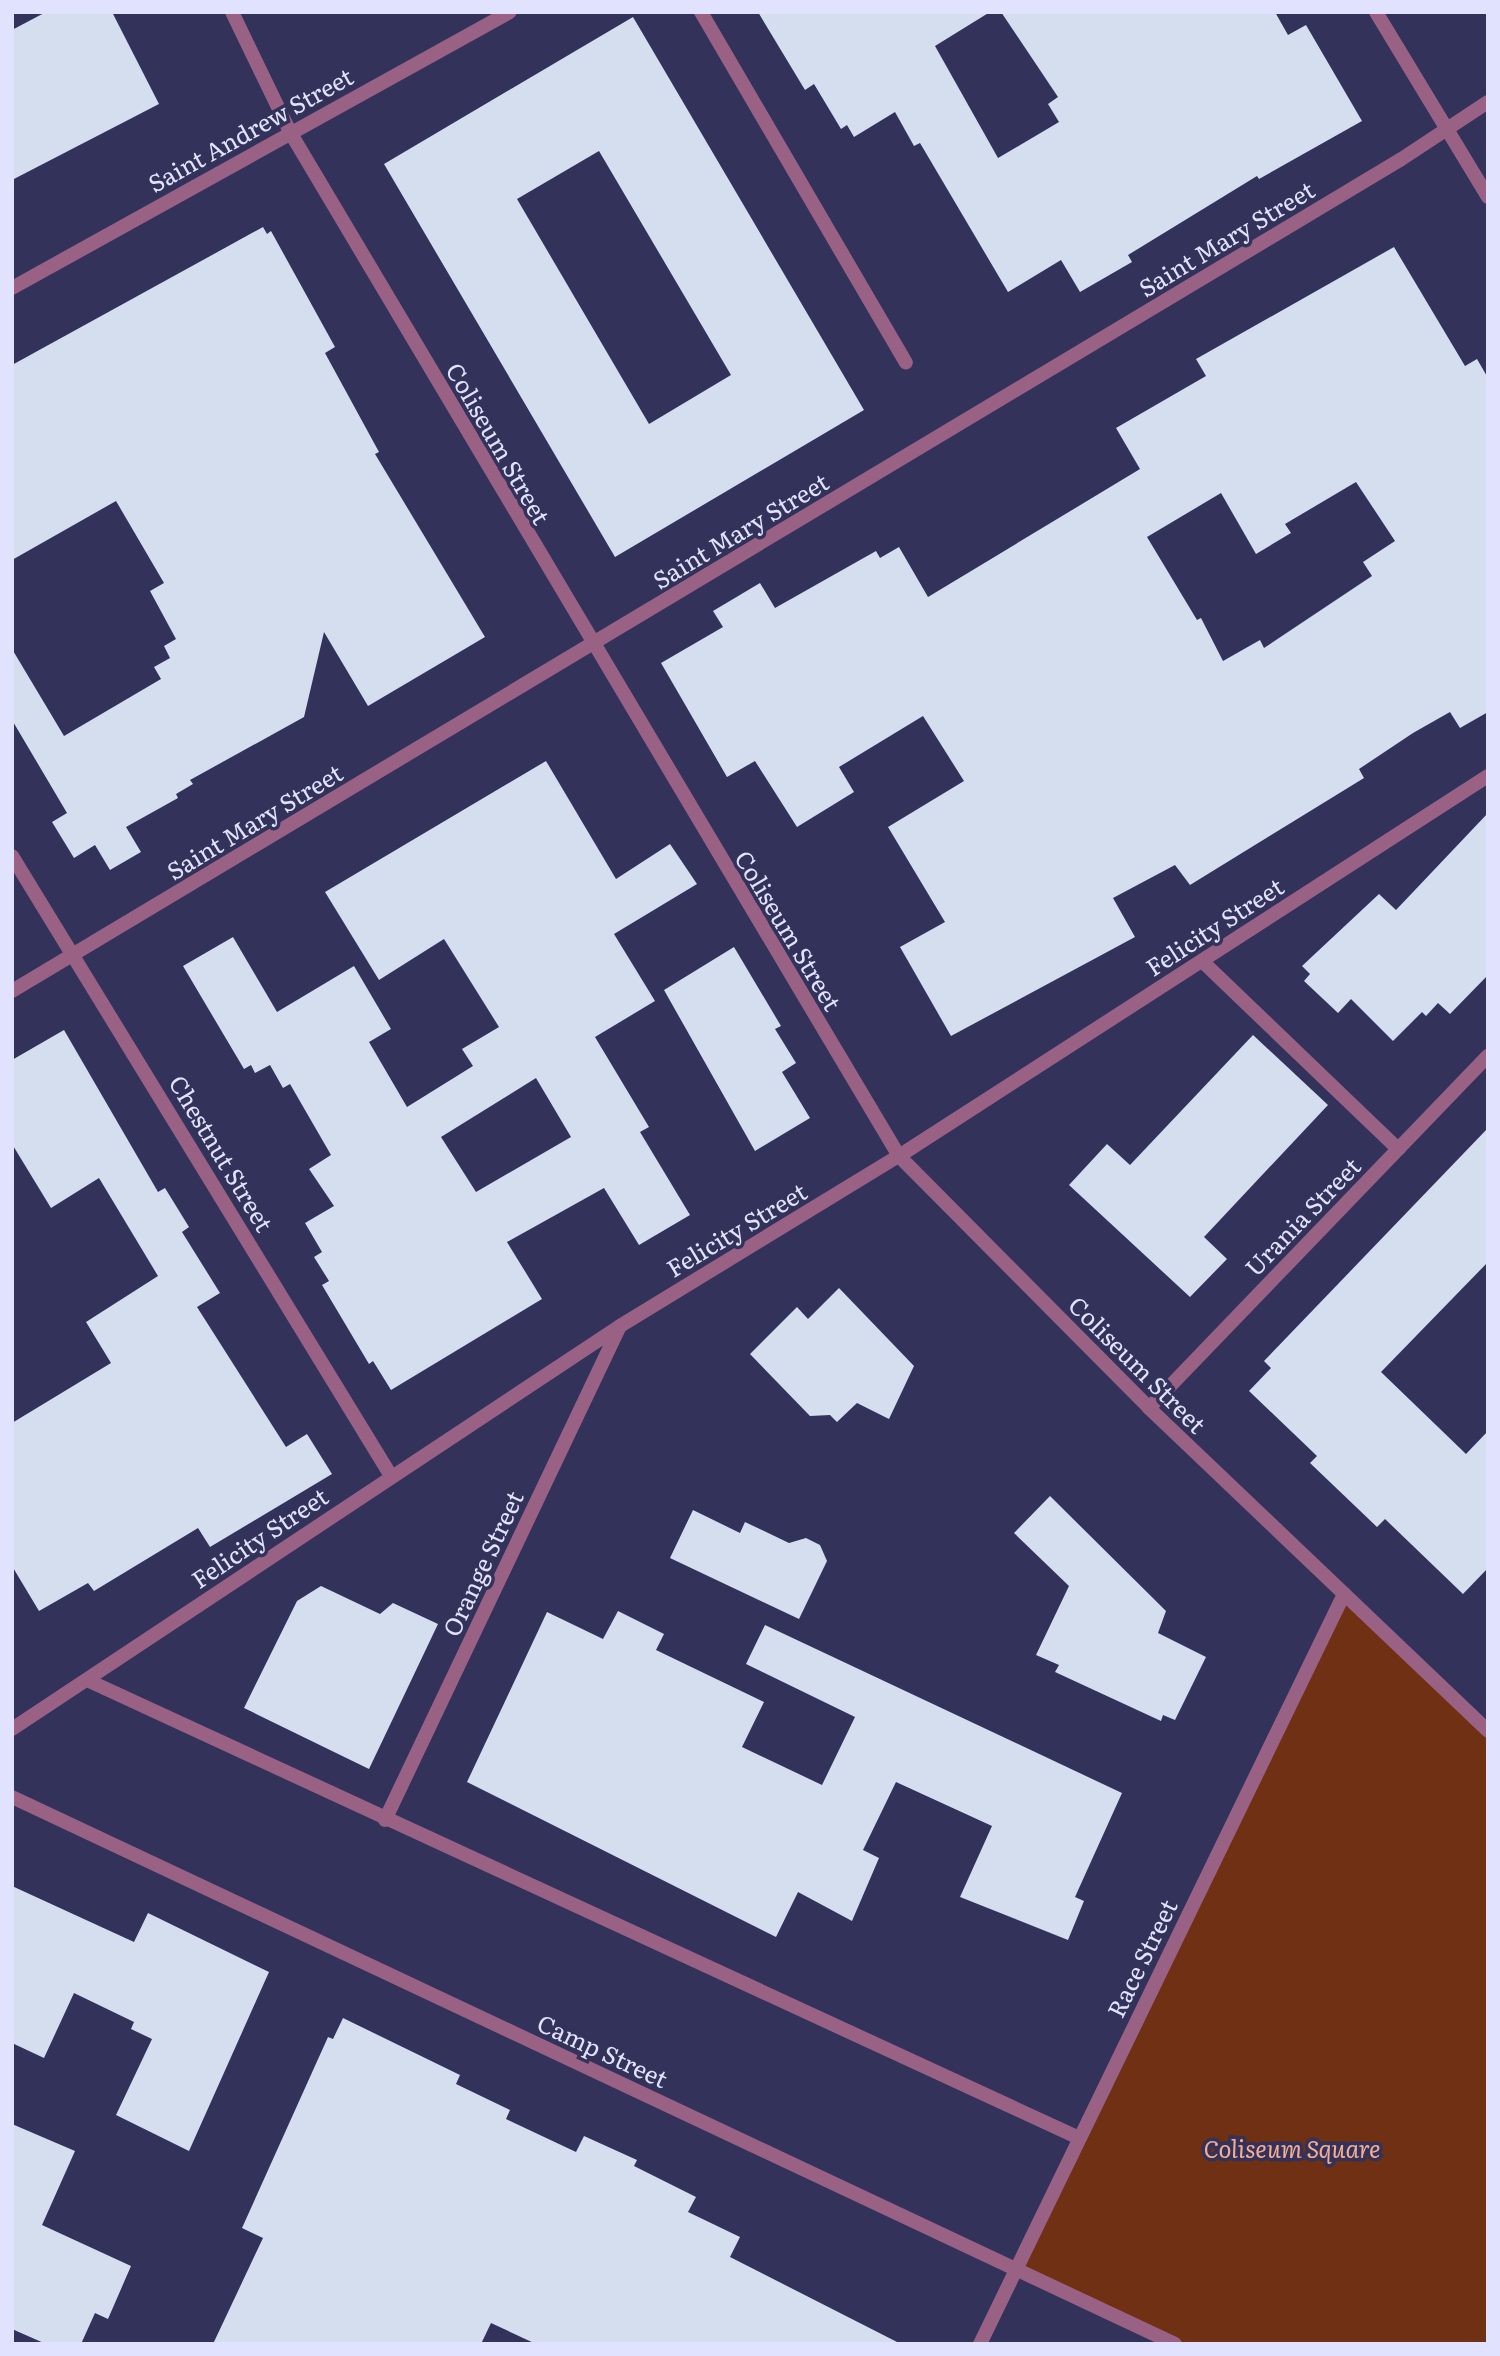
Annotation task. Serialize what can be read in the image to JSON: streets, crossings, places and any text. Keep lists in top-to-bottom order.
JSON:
{
  "streets": {
    "street": [
      "Saint Andrew Street",
      "Saint Mary Street",
      "Coliseum Street",
      "Felicity Street",
      "Chestnut Street",
      "Urania Street",
      "Orange Street",
      "Race Street",
      "Camp Street"
    ]
  },
  "crossings": [
    ["Saint Andrew Street", "Coliseum Street"],
    ["Saint Mary Street", "Coliseum Street"],
    ["Saint Mary Street", "Chestnut Street"],
    ["Coliseum Street", "Felicity Street"],
    ["Coliseum Street", "Urania Street"],
    ["Coliseum Street", "Race Street"],
    ["Felicity Street", "Chestnut Street"],
    ["Felicity Street", "Orange Street"],
    ["Race Street", "Camp Street"]
  ],
  "parks": ["Coliseum Square"]
}
